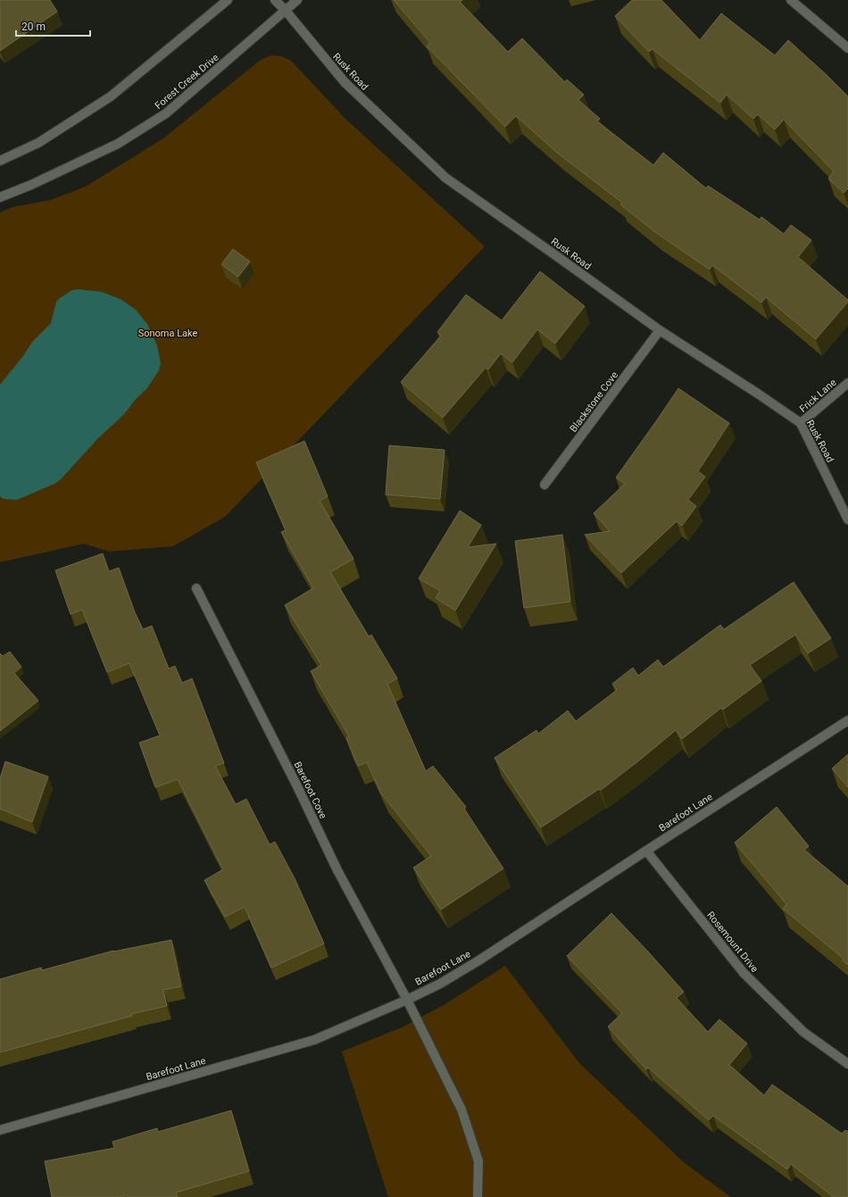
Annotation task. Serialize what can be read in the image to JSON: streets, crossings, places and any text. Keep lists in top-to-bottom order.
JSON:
{
  "streets": {
    "street": [
      "Rusk Road",
      "Forest Creek Drive",
      "Frick Lane",
      "Blackstone Cove",
      "Barefoot Cove",
      "Barefoot Lane",
      "Rosemount Drive"
    ]
  },
  "crossings": [
    ["Rusk Road", "Forest Creek Drive"],
    ["Rusk Road", "Frick Lane"],
    ["Rusk Road", "Blackstone Cove"],
    ["Barefoot Cove", "Barefoot Lane"],
    ["Barefoot Lane", "Rosemount Drive"]
  ],
  "parks": ["Sonoma Lake"],
  "scale_bar": "20 m"
}
